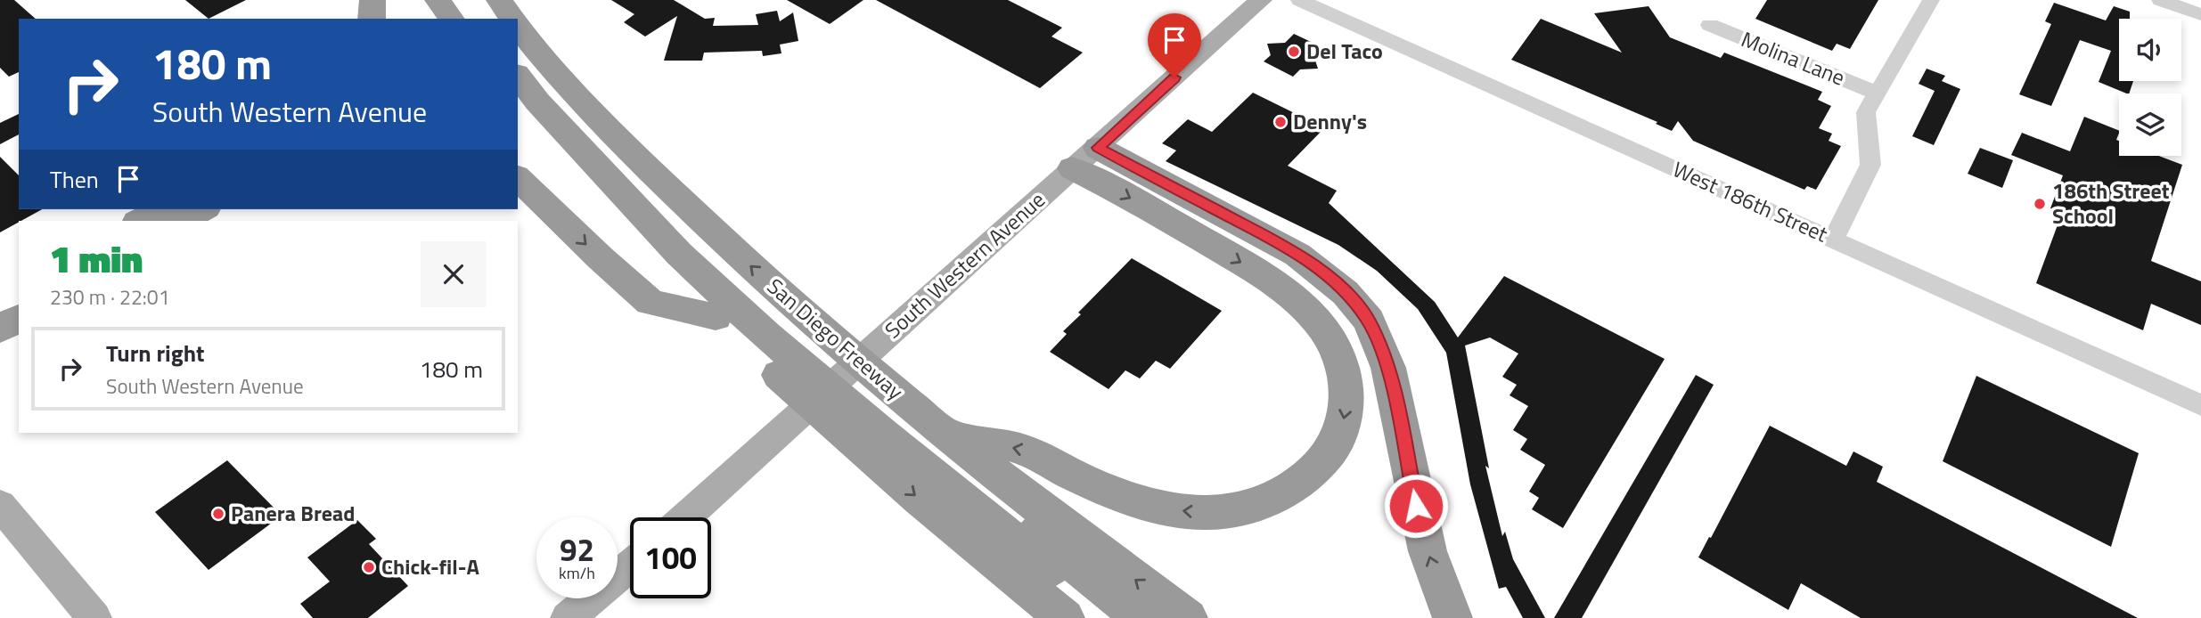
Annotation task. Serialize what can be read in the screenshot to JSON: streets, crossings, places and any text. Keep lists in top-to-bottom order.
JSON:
{
  "streets": {
    "highway": ["San Diego Freeway"],
    "main road": ["South Western Avenue"],
    "street": ["Molina Lane", "West 186th Street"]
  },
  "places": [
    "Del Taco",
    "Denny's",
    "186th Street School",
    "Panera Bread",
    "Chick-fil-A"
  ],
  "page": {
    "turn": ["180 m", "South Western Avenue"],
    "then": "Then",
    "heading": ["1 min", "230 m · 22:01"],
    "list": [
      {
        "name": "Turn right",
        "note": "South Western Avenue",
        "value": "180 m"
      }
    ],
    "speed": "92 km/h",
    "limit": "100"
  }
}
